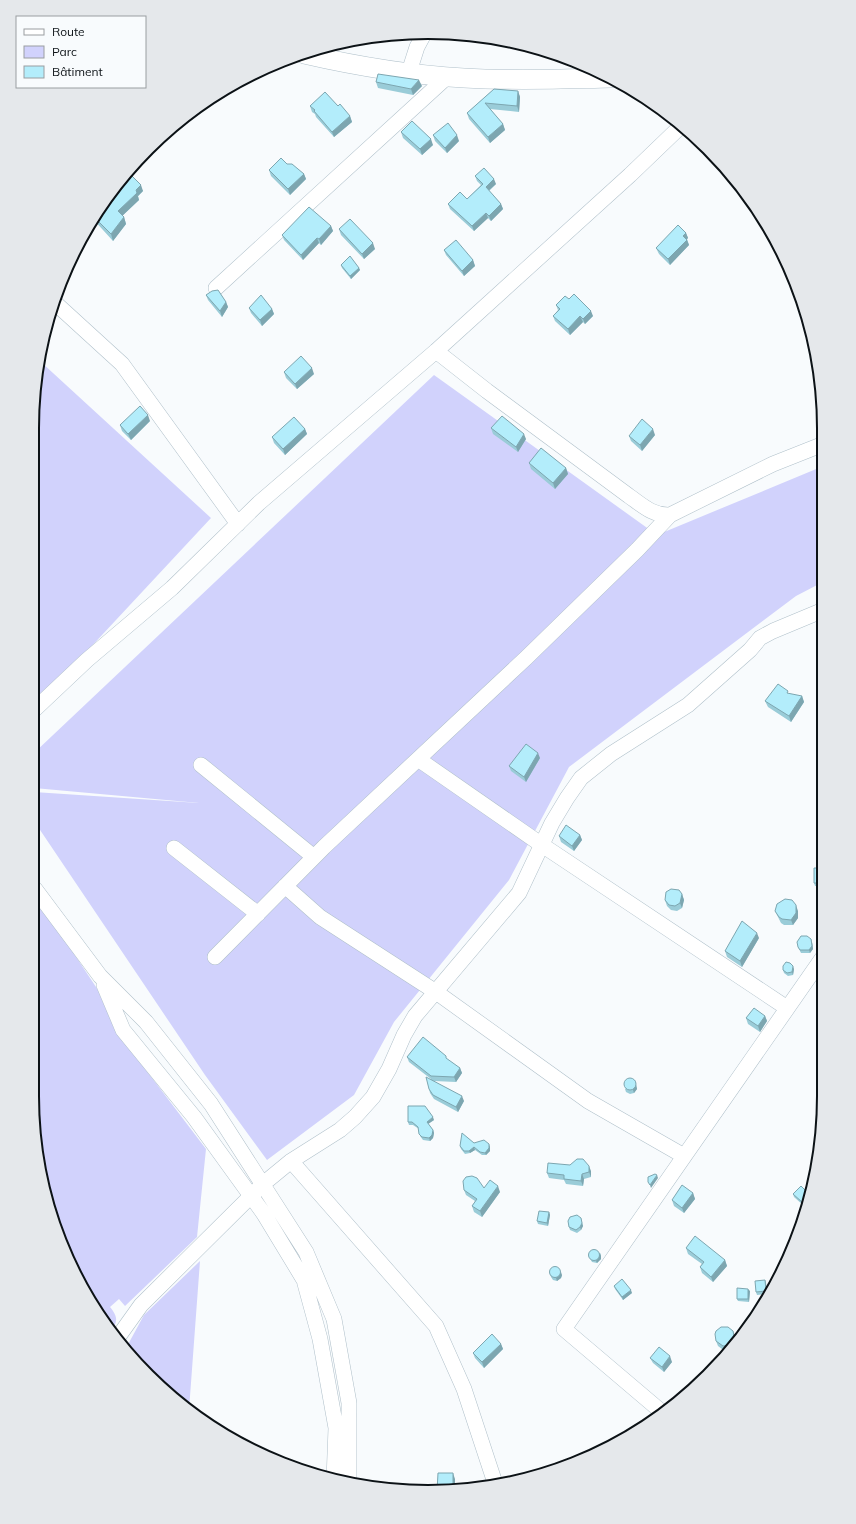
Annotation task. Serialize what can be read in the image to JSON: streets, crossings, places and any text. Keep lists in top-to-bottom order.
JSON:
{
  "legend": ["Route", "Parc", "Bâtiment"]
}
